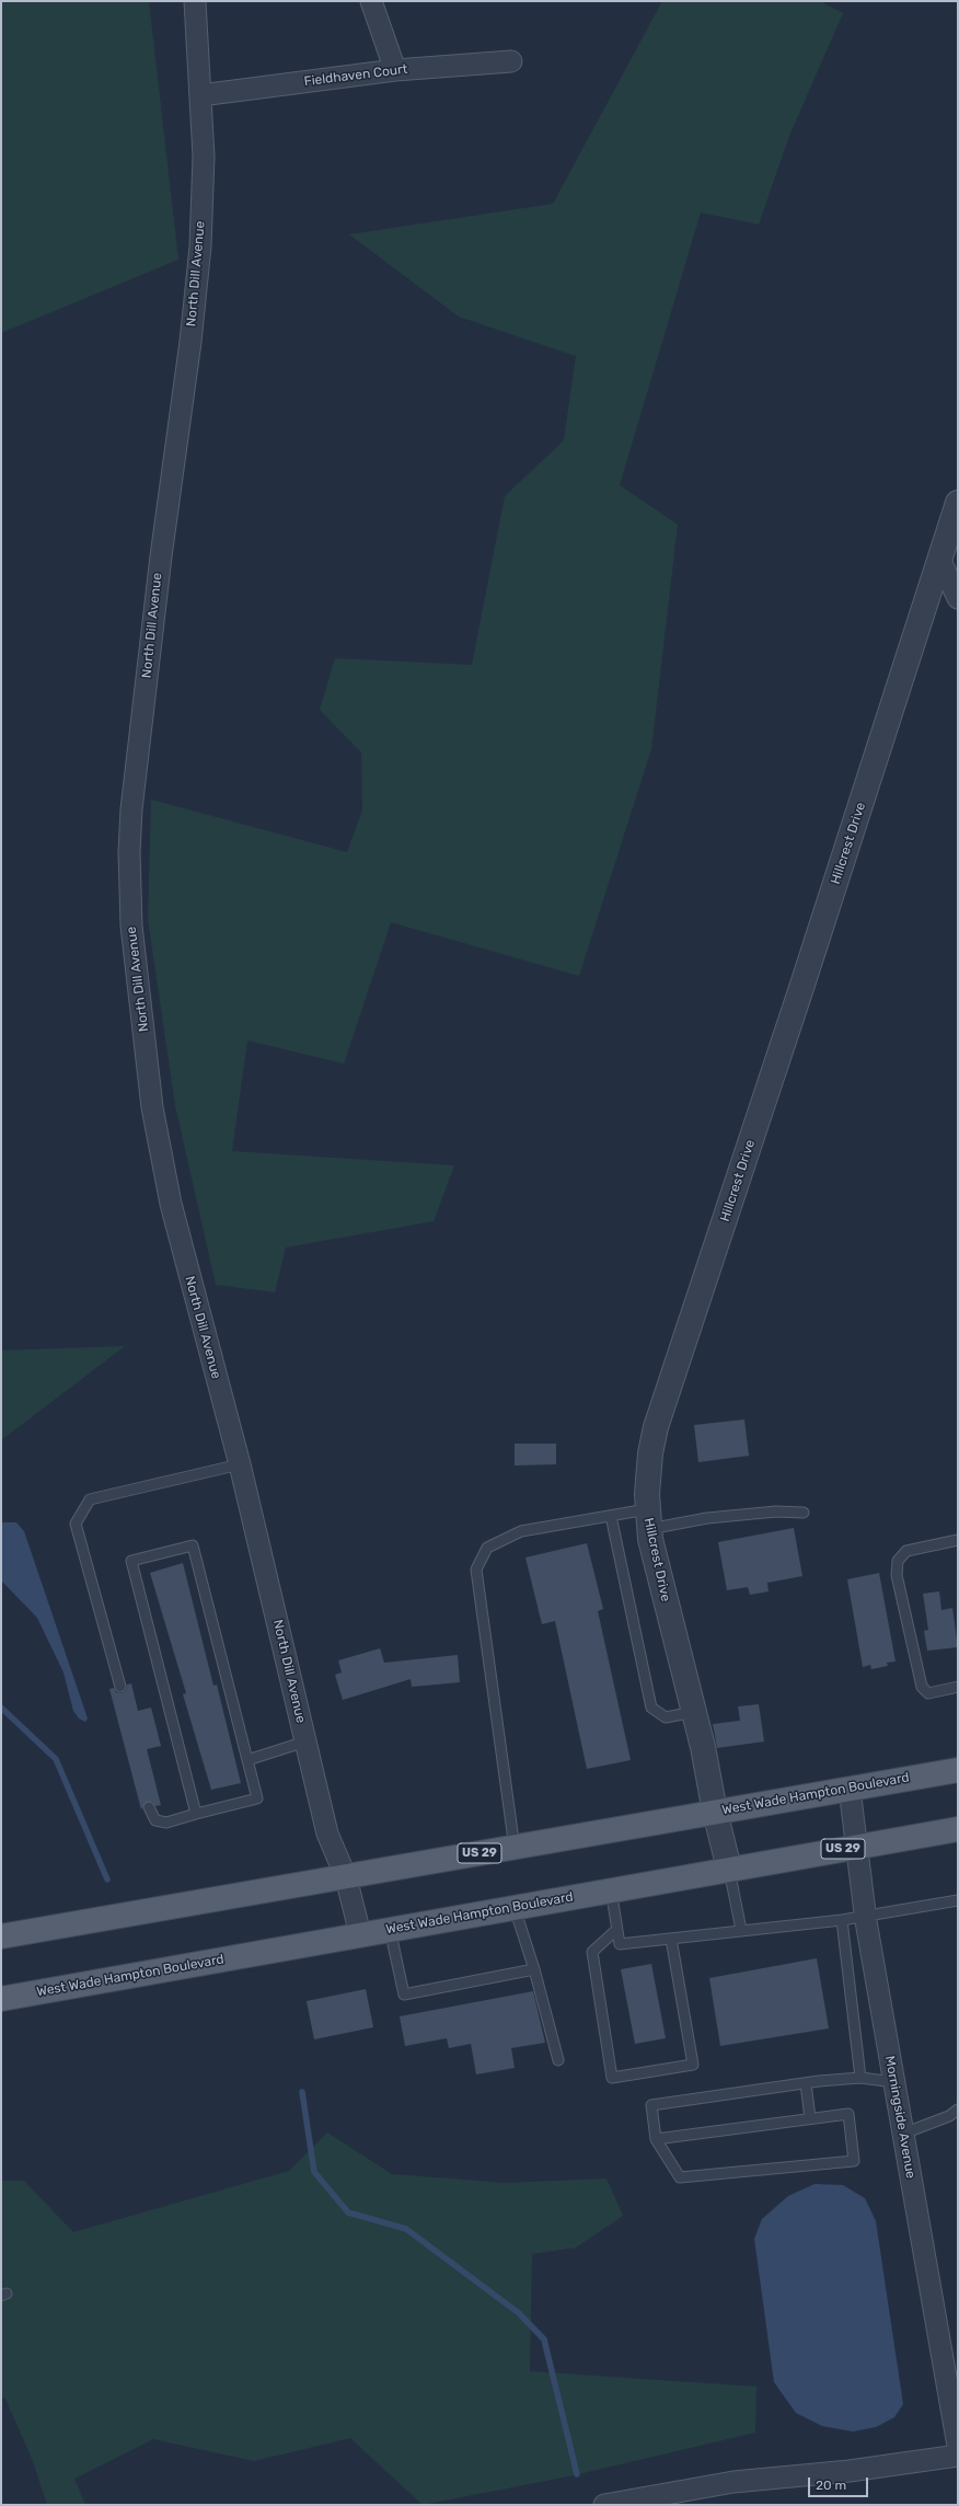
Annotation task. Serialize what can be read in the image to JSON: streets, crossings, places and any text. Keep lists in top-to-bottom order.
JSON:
{
  "streets": {
    "main road": ["West Wade Hampton Boulevard", "US 29"],
    "street": [
      "Fieldhaven Court",
      "North Dill Avenue",
      "Hillcrest Drive",
      "Morningside Avenue"
    ]
  },
  "crossings": [
    ["Fieldhaven Court", "North Dill Avenue"],
    ["North Dill Avenue", "West Wade Hampton Boulevard"],
    ["Hillcrest Drive", "West Wade Hampton Boulevard"],
    ["West Wade Hampton Boulevard", "Morningside Avenue"]
  ],
  "scale_bar": "20 m"
}
